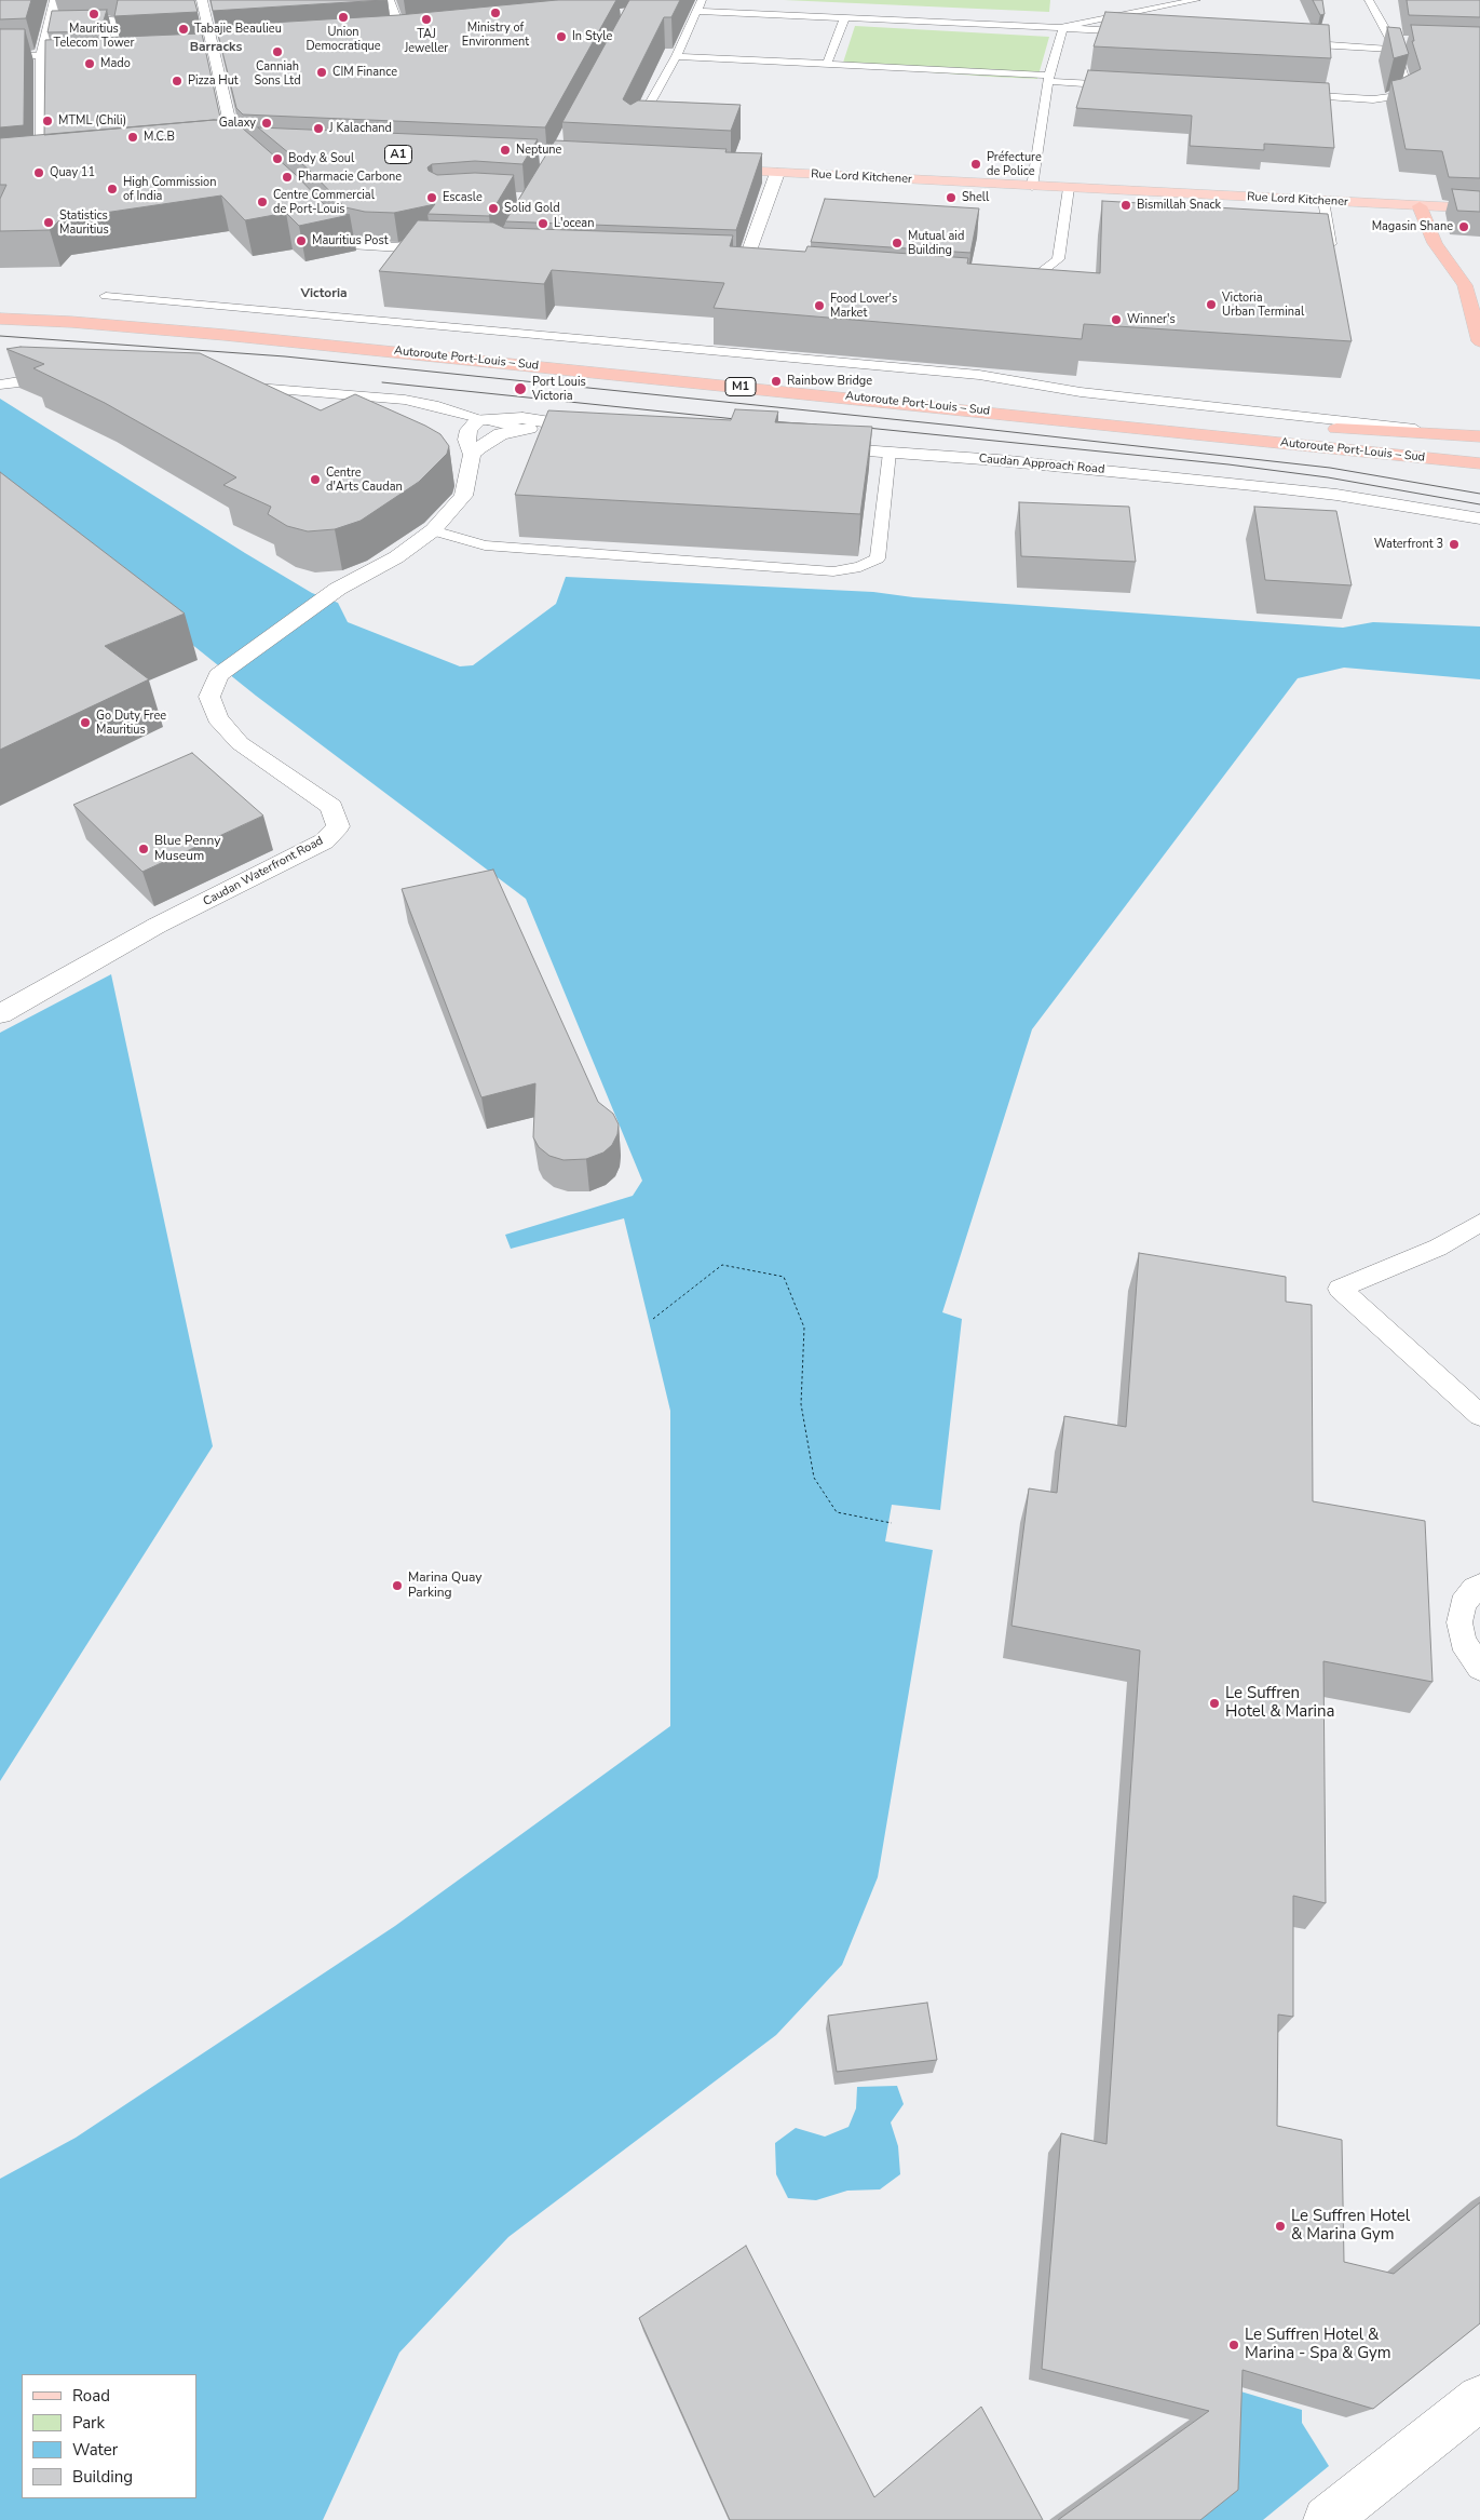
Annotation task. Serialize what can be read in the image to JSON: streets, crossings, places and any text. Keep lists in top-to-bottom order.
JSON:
{
  "streets": {
    "highway": ["Autoroute Port-Louis – Sud", "M1"],
    "main road": ["Rue Lord Kitchener"],
    "street": ["Caudan Approach Road", "Caudan Waterfront Road"]
  },
  "districts": ["Barracks", "Victoria"],
  "places": [
    "Ministry of Environment",
    "Mauritius Telecom Tower",
    "Union Democratique",
    "TAJ Jeweller",
    "Tabajie Beaulieu",
    "In Style",
    "Canniah Sons Ltd",
    "Mado",
    "CIM Finance",
    "Pizza Hut",
    "MTML (Chili)",
    "Galaxy",
    "J Kalachand",
    "M.C.B",
    "Neptune",
    "Body & Soul",
    "Préfecture de Police",
    "Quay 11",
    "Pharmacie Carbone",
    "High Commission of India",
    "Escasle",
    "Shell",
    "Centre Commercial de Port-Louis",
    "Bismillah Snack",
    "Solid Gold",
    "Statistics Mauritius",
    "L'ocean",
    "Magasin Shane",
    "Mauritius Post",
    "Mutual aid Building",
    "Victoria Urban Terminal",
    "Food Lover's Market",
    "Winner's",
    "Rainbow Bridge",
    "Port Louis Victoria",
    "Centre d'Arts Caudan",
    "Waterfront 3",
    "Go Duty Free Mauritius",
    "Blue Penny Museum",
    "Marina Quay Parking",
    "Le Suffren Hotel & Marina",
    "Le Suffren Hotel & Marina Gym",
    "Le Suffren Hotel & Marina - Spa & Gym"
  ],
  "legend": [
    "Road",
    "Park",
    "Water",
    "Building"
  ]
}
